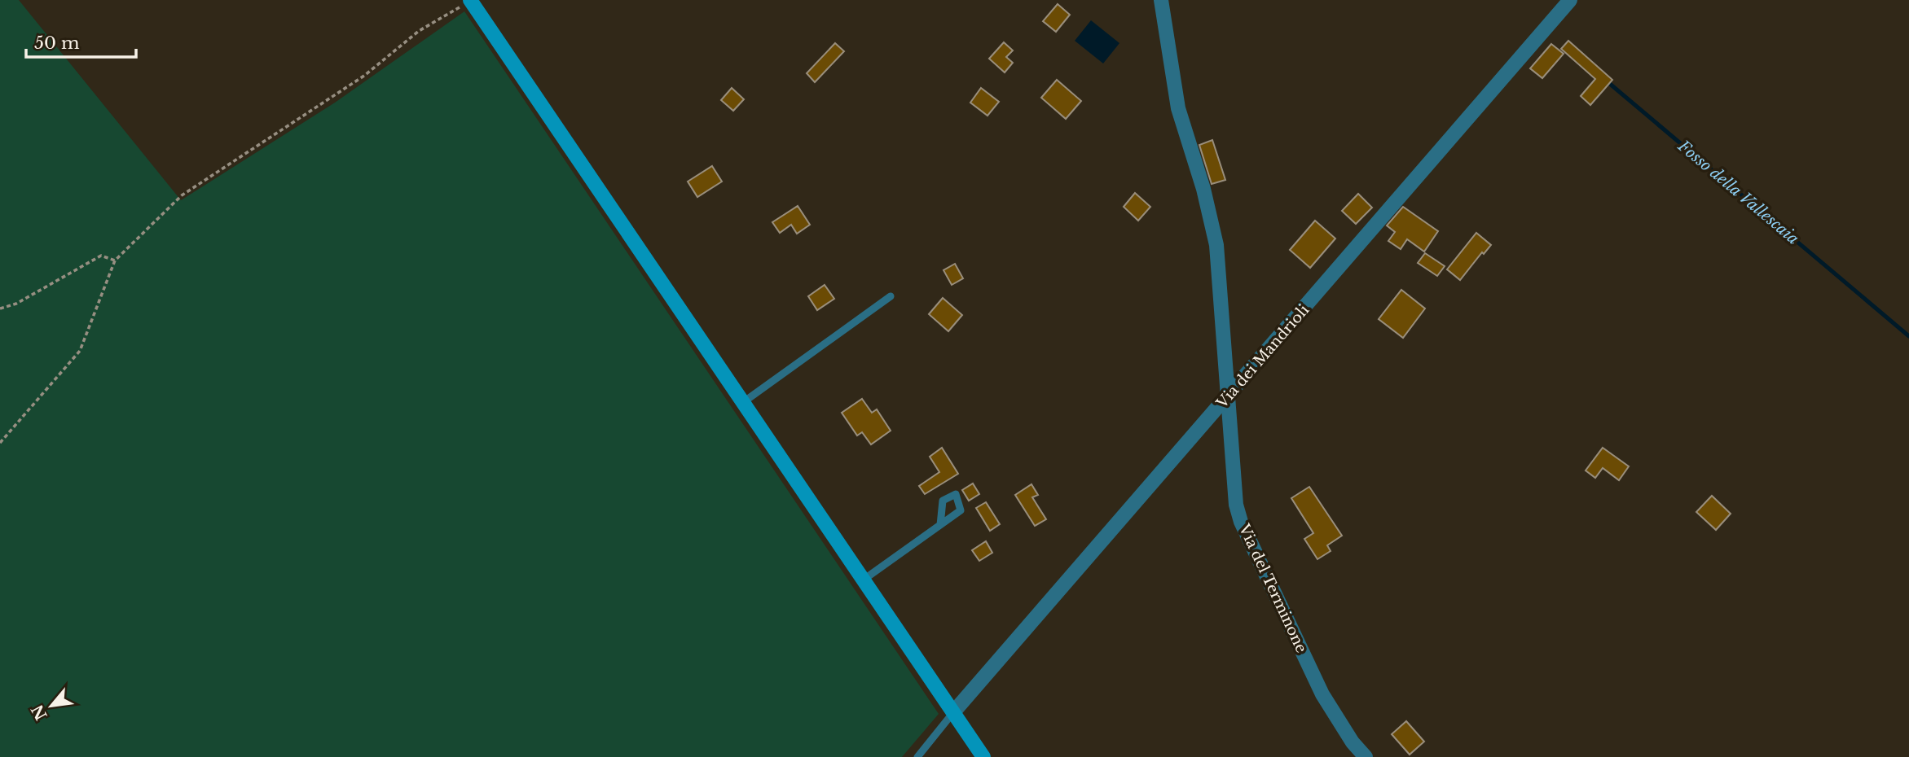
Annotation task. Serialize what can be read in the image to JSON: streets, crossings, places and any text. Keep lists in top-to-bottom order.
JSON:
{
  "streets": {
    "street": ["Via dei Mandrioli", "Via del Terminone"]
  },
  "crossings": [
    ["Via dei Mandrioli", "Via del Terminone"]
  ],
  "water": ["Fosso della Vallescaia"],
  "scale_bar": "50 m",
  "north": "bottom left"
}
